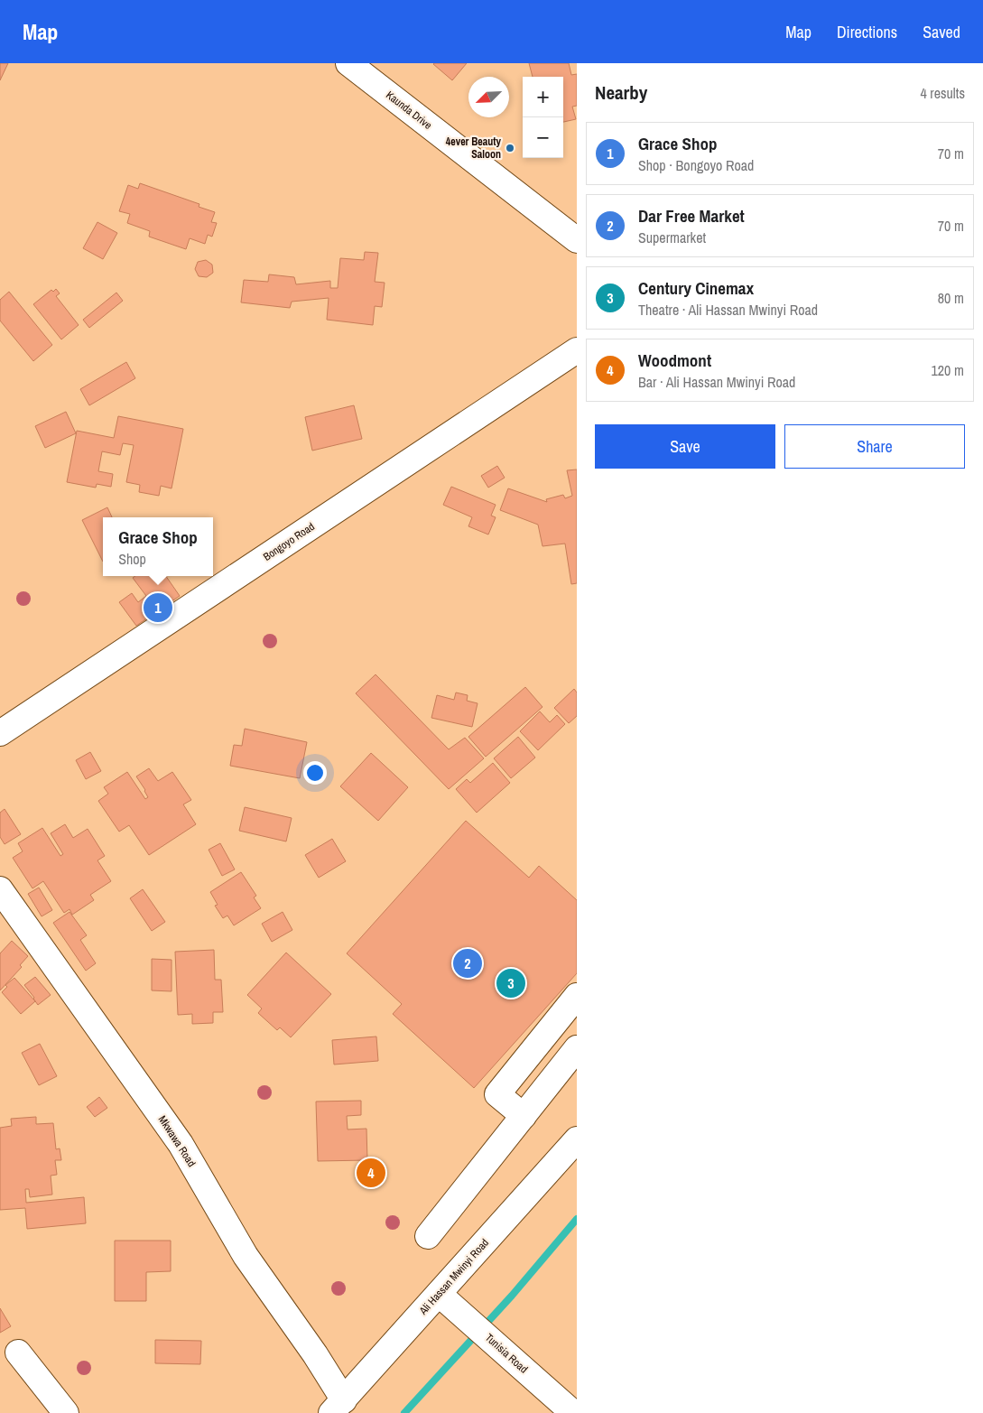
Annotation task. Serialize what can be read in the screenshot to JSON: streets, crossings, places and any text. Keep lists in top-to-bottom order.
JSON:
{
  "streets": {
    "main road": [
      "Kaunda Drive",
      "Bongoyo Road",
      "Mkwawa Road",
      "Ali Hassan Mwinyi Road",
      "Tunisia Road"
    ]
  },
  "crossings": [
    ["Mkwawa Road", "Ali Hassan Mwinyi Road"],
    ["Ali Hassan Mwinyi Road", "Tunisia Road"]
  ],
  "places": ["4ever Beauty Saloon"],
  "north": "bottom left",
  "page": {
    "header": "Map",
    "nav": ["Map", "Directions", "Saved"],
    "heading": ["Nearby", "4 results"],
    "map_buttons": ["+", "−"],
    "list": [
      {
        "mark": "1",
        "name": "Grace Shop",
        "note": "Shop · Bongoyo Road",
        "value": "70 m"
      },
      {
        "mark": "2",
        "name": "Dar Free Market",
        "note": "Supermarket",
        "value": "70 m"
      },
      {
        "mark": "3",
        "name": "Century Cinemax",
        "note": "Theatre · Ali Hassan Mwinyi Road",
        "value": "80 m"
      },
      {
        "mark": "4",
        "name": "Woodmont",
        "note": "Bar · Ali Hassan Mwinyi Road",
        "value": "120 m"
      }
    ],
    "buttons": ["Save", "Share"],
    "popup": ["Grace Shop", "Shop"],
    "pins": [
      "1",
      "2",
      "3",
      "4"
    ]
  }
}
